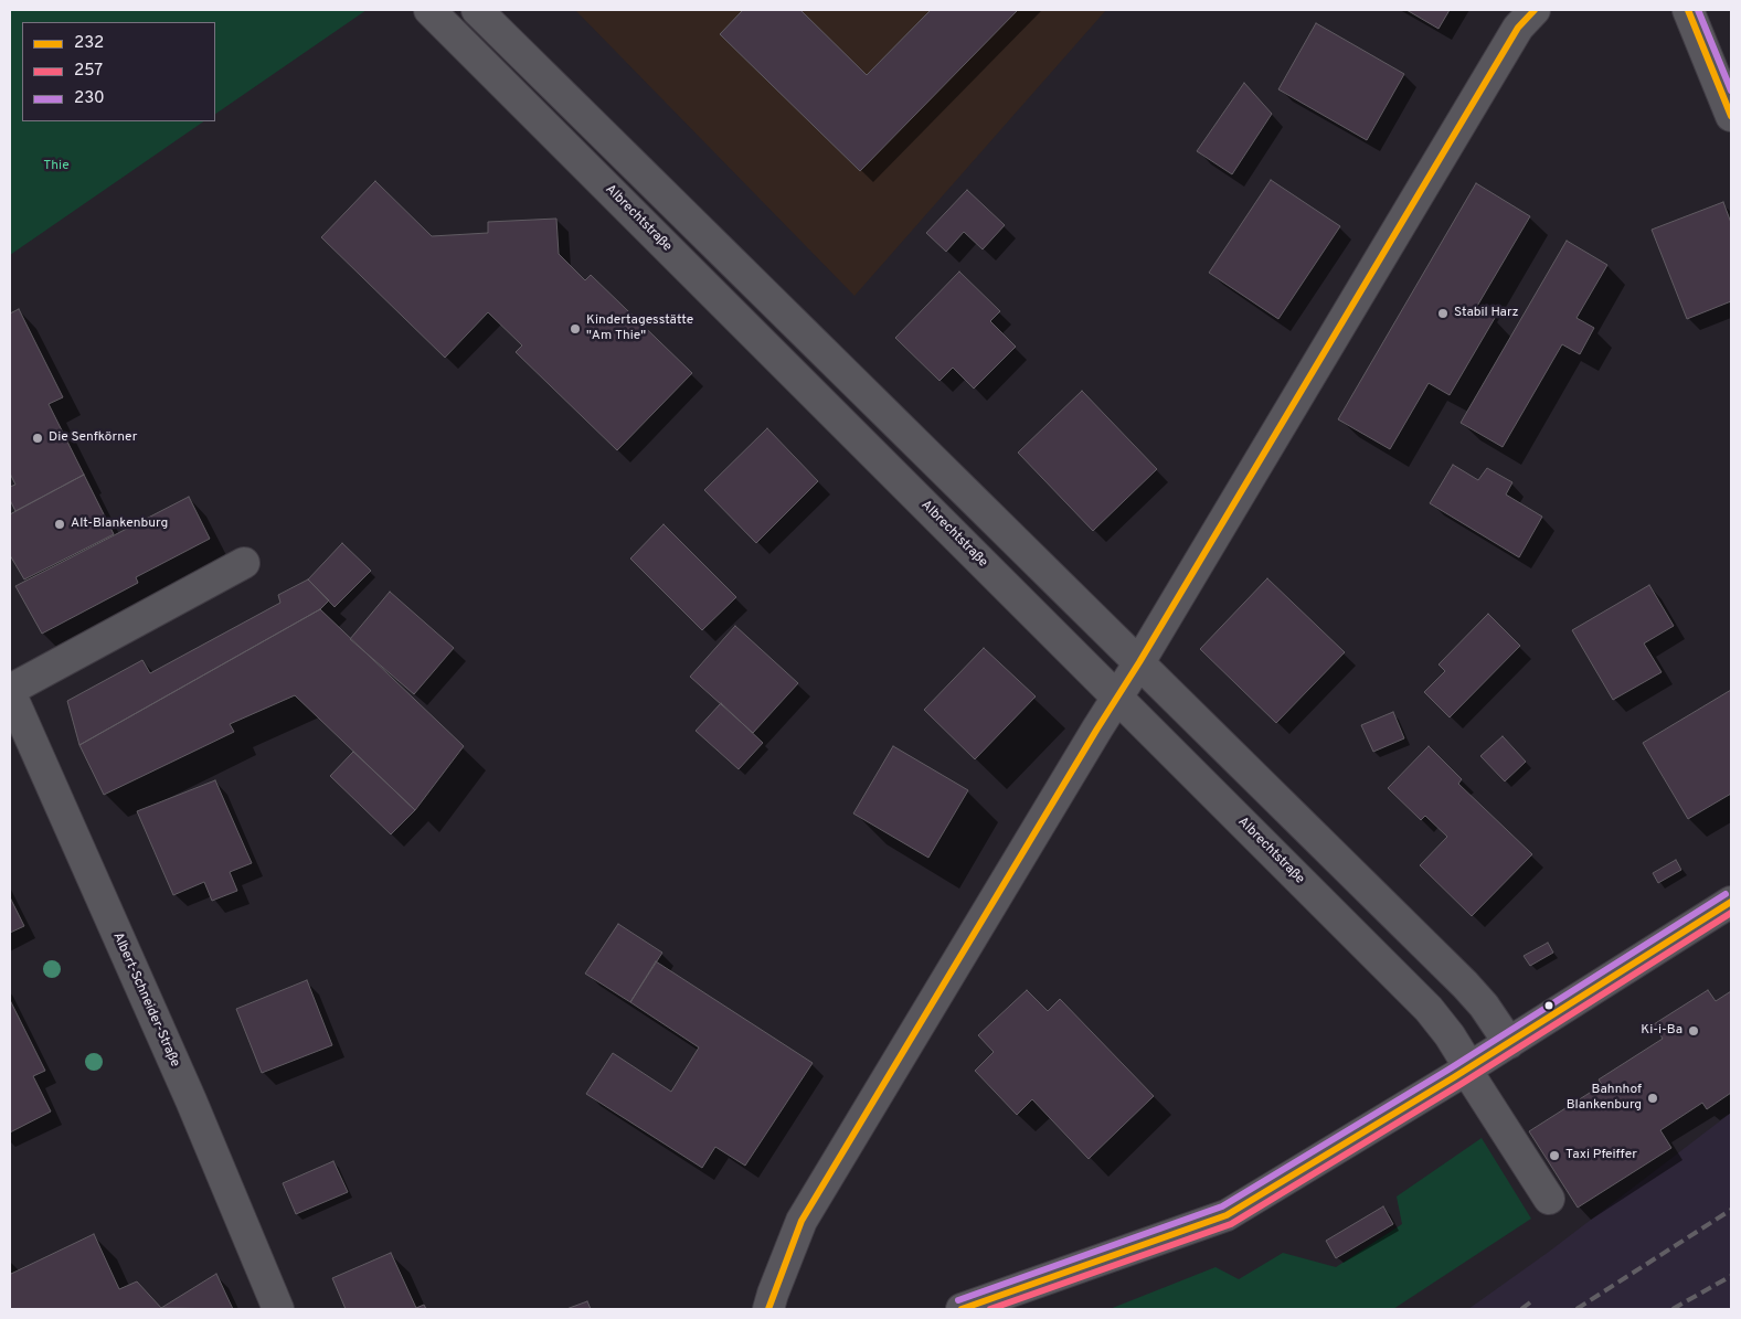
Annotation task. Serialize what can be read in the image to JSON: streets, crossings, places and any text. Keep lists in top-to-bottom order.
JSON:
{
  "streets": {
    "street": ["Albrechtstraße", "Albert-Schneider-Straße"]
  },
  "parks": ["Thie"],
  "places": [
    "Stabil Harz",
    "Kindertagesstätte \"Am Thie\"",
    "Die Senfkörner",
    "Alt-Blankenburg",
    "Ki-i-Ba",
    "Bahnhof Blankenburg",
    "Taxi Pfeiffer"
  ],
  "lines": ["transit line 232", "transit line 230", "transit line 257"],
  "legend": ["232", "257", "230"]
}
